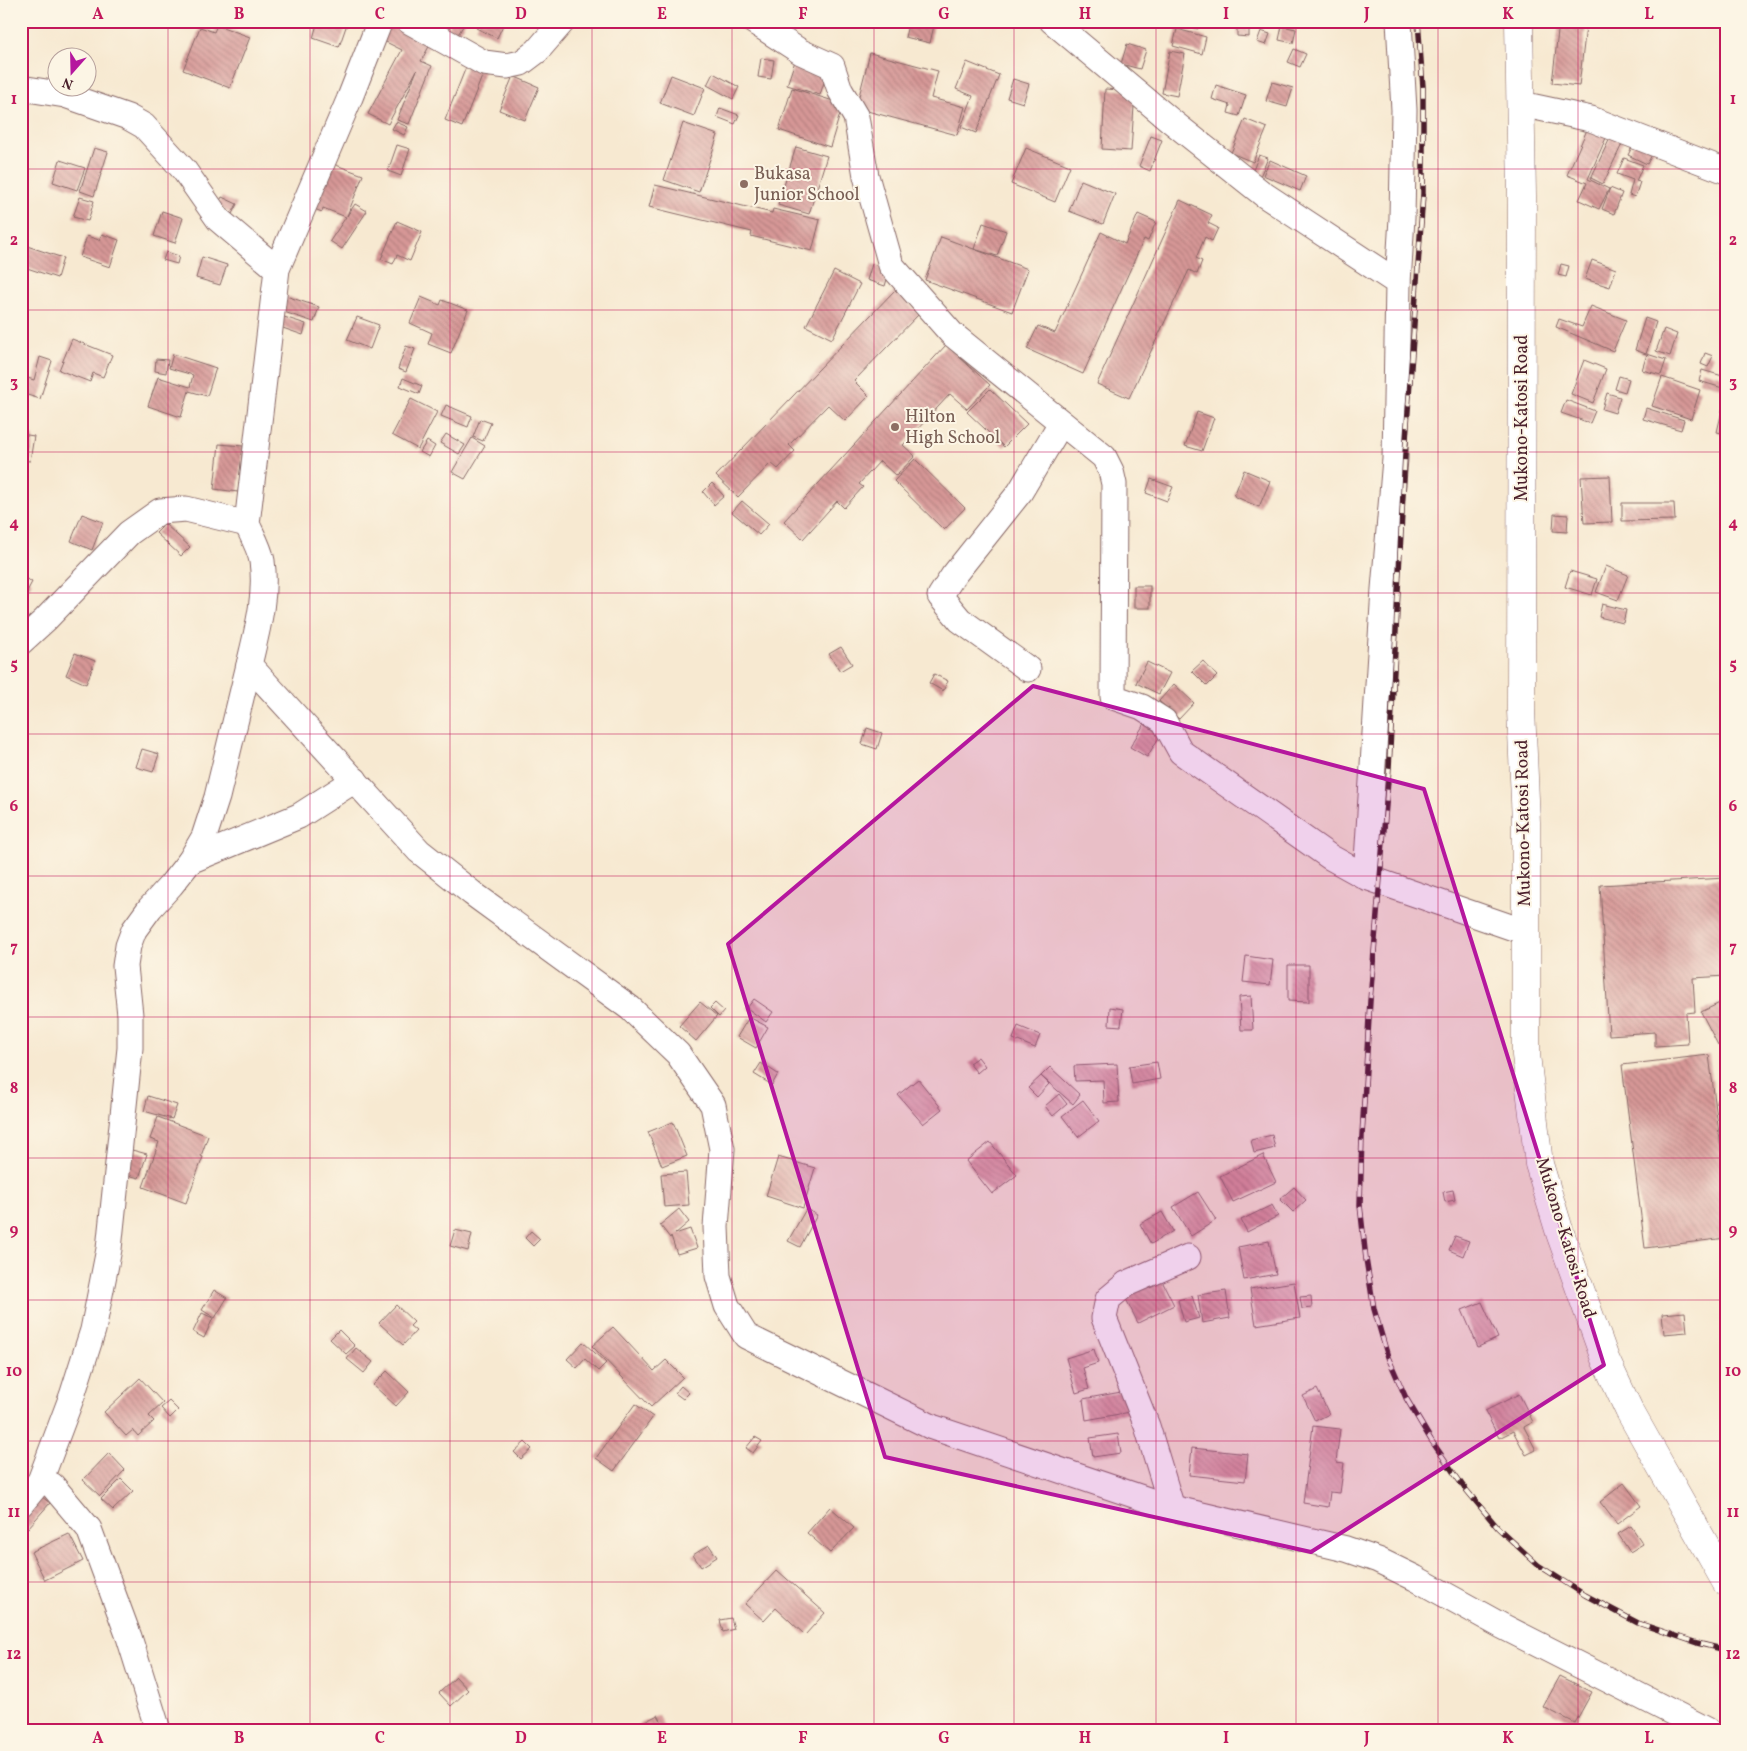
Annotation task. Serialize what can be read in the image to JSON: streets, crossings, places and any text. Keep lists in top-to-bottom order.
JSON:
{
  "streets": {
    "main road": ["Mukono-Katosi Road"]
  },
  "places": ["Bukasa Junior School", "Hilton High School"],
  "north": "bottom",
  "grid": {
    "columns": [
      "A",
      "B",
      "C",
      "D",
      "E",
      "F",
      "G",
      "H",
      "I",
      "J",
      "K",
      "L"
    ],
    "rows": [
      "1",
      "2",
      "3",
      "4",
      "5",
      "6",
      "7",
      "8",
      "9",
      "10",
      "11",
      "12"
    ]
  }
}
